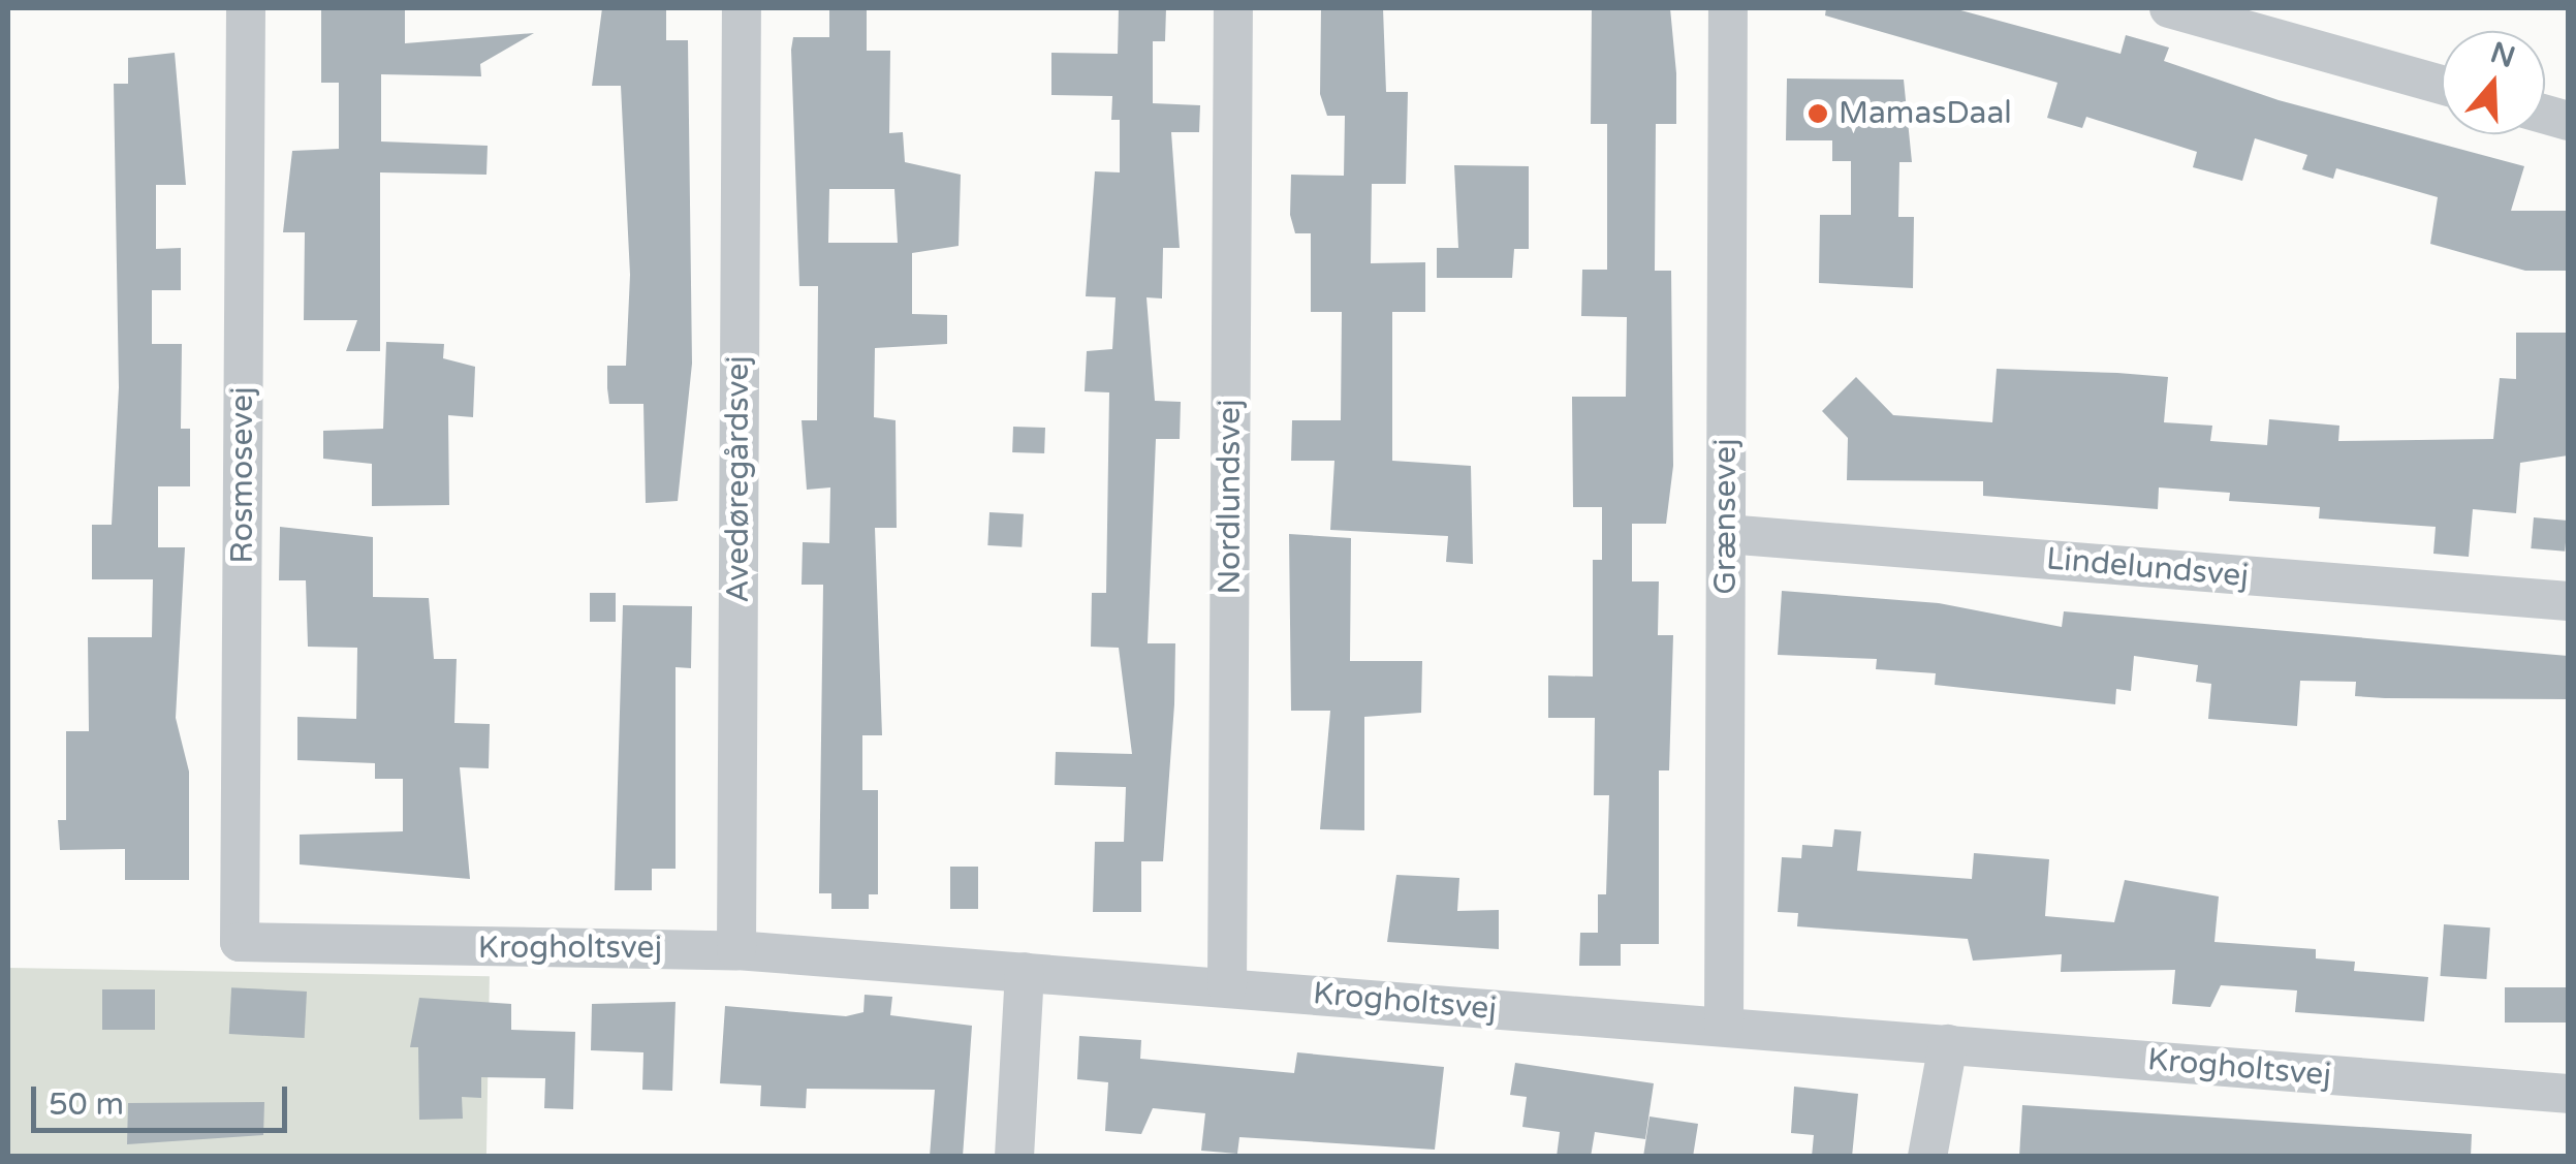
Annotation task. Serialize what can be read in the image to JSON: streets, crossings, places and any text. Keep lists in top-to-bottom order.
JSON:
{
  "streets": {
    "street": [
      "Rosmosevej",
      "Avedøregårdsvej",
      "Nordlundsvej",
      "Grænsevej",
      "Lindelundsvej",
      "Krogholtsvej"
    ]
  },
  "crossings": [
    ["Rosmosevej", "Krogholtsvej"],
    ["Avedøregårdsvej", "Krogholtsvej"],
    ["Nordlundsvej", "Krogholtsvej"],
    ["Grænsevej", "Lindelundsvej"],
    ["Grænsevej", "Krogholtsvej"]
  ],
  "places": ["MamasDaal"],
  "scale_bar": "50 m",
  "north": "top"
}
